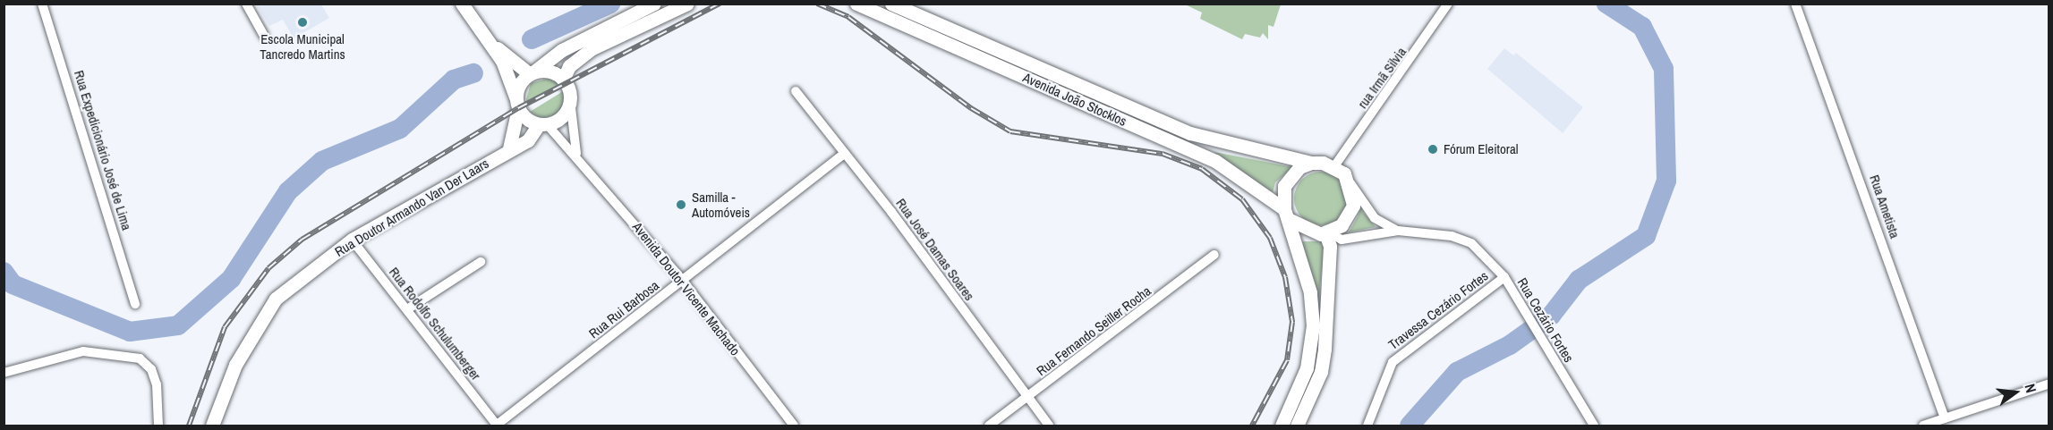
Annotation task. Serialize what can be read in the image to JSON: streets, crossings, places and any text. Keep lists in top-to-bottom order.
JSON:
{
  "streets": {
    "main road": ["Avenida João Stocklos", "Rua Doutor Armando Van Der Laars"],
    "street": [
      "rua Irmã Silvia",
      "Rua Expedicionário José de Lima",
      "Rua Ametista",
      "Rua José Damas Soares",
      "Avenida Doutor Vicente Machado",
      "Rua Rui Barbosa",
      "Travessa Cezário Fortes",
      "Rua Cezário Fortes",
      "Rua Rodolfo Schulumberger",
      "Rua Fernando Seiller Rocha"
    ]
  },
  "crossings": [
    ["rua Irmã Silvia", "Avenida João Stocklos"],
    ["rua Irmã Silvia", "Rua Cezário Fortes"],
    ["Avenida João Stocklos", "Rua Cezário Fortes"],
    ["Rua Doutor Armando Van Der Laars", "Avenida Doutor Vicente Machado"],
    ["Rua Doutor Armando Van Der Laars", "Rua Rodolfo Schulumberger"],
    ["Rua José Damas Soares", "Rua Rui Barbosa"],
    ["Rua José Damas Soares", "Rua Fernando Seiller Rocha"],
    ["Avenida Doutor Vicente Machado", "Rua Rui Barbosa"],
    ["Rua Rui Barbosa", "Rua Rodolfo Schulumberger"],
    ["Travessa Cezário Fortes", "Rua Cezário Fortes"]
  ],
  "places": ["Escola Municipal Tancredo Martins", "Fórum Eleitoral", "Samilla - Automóveis"],
  "north": "right"
}
